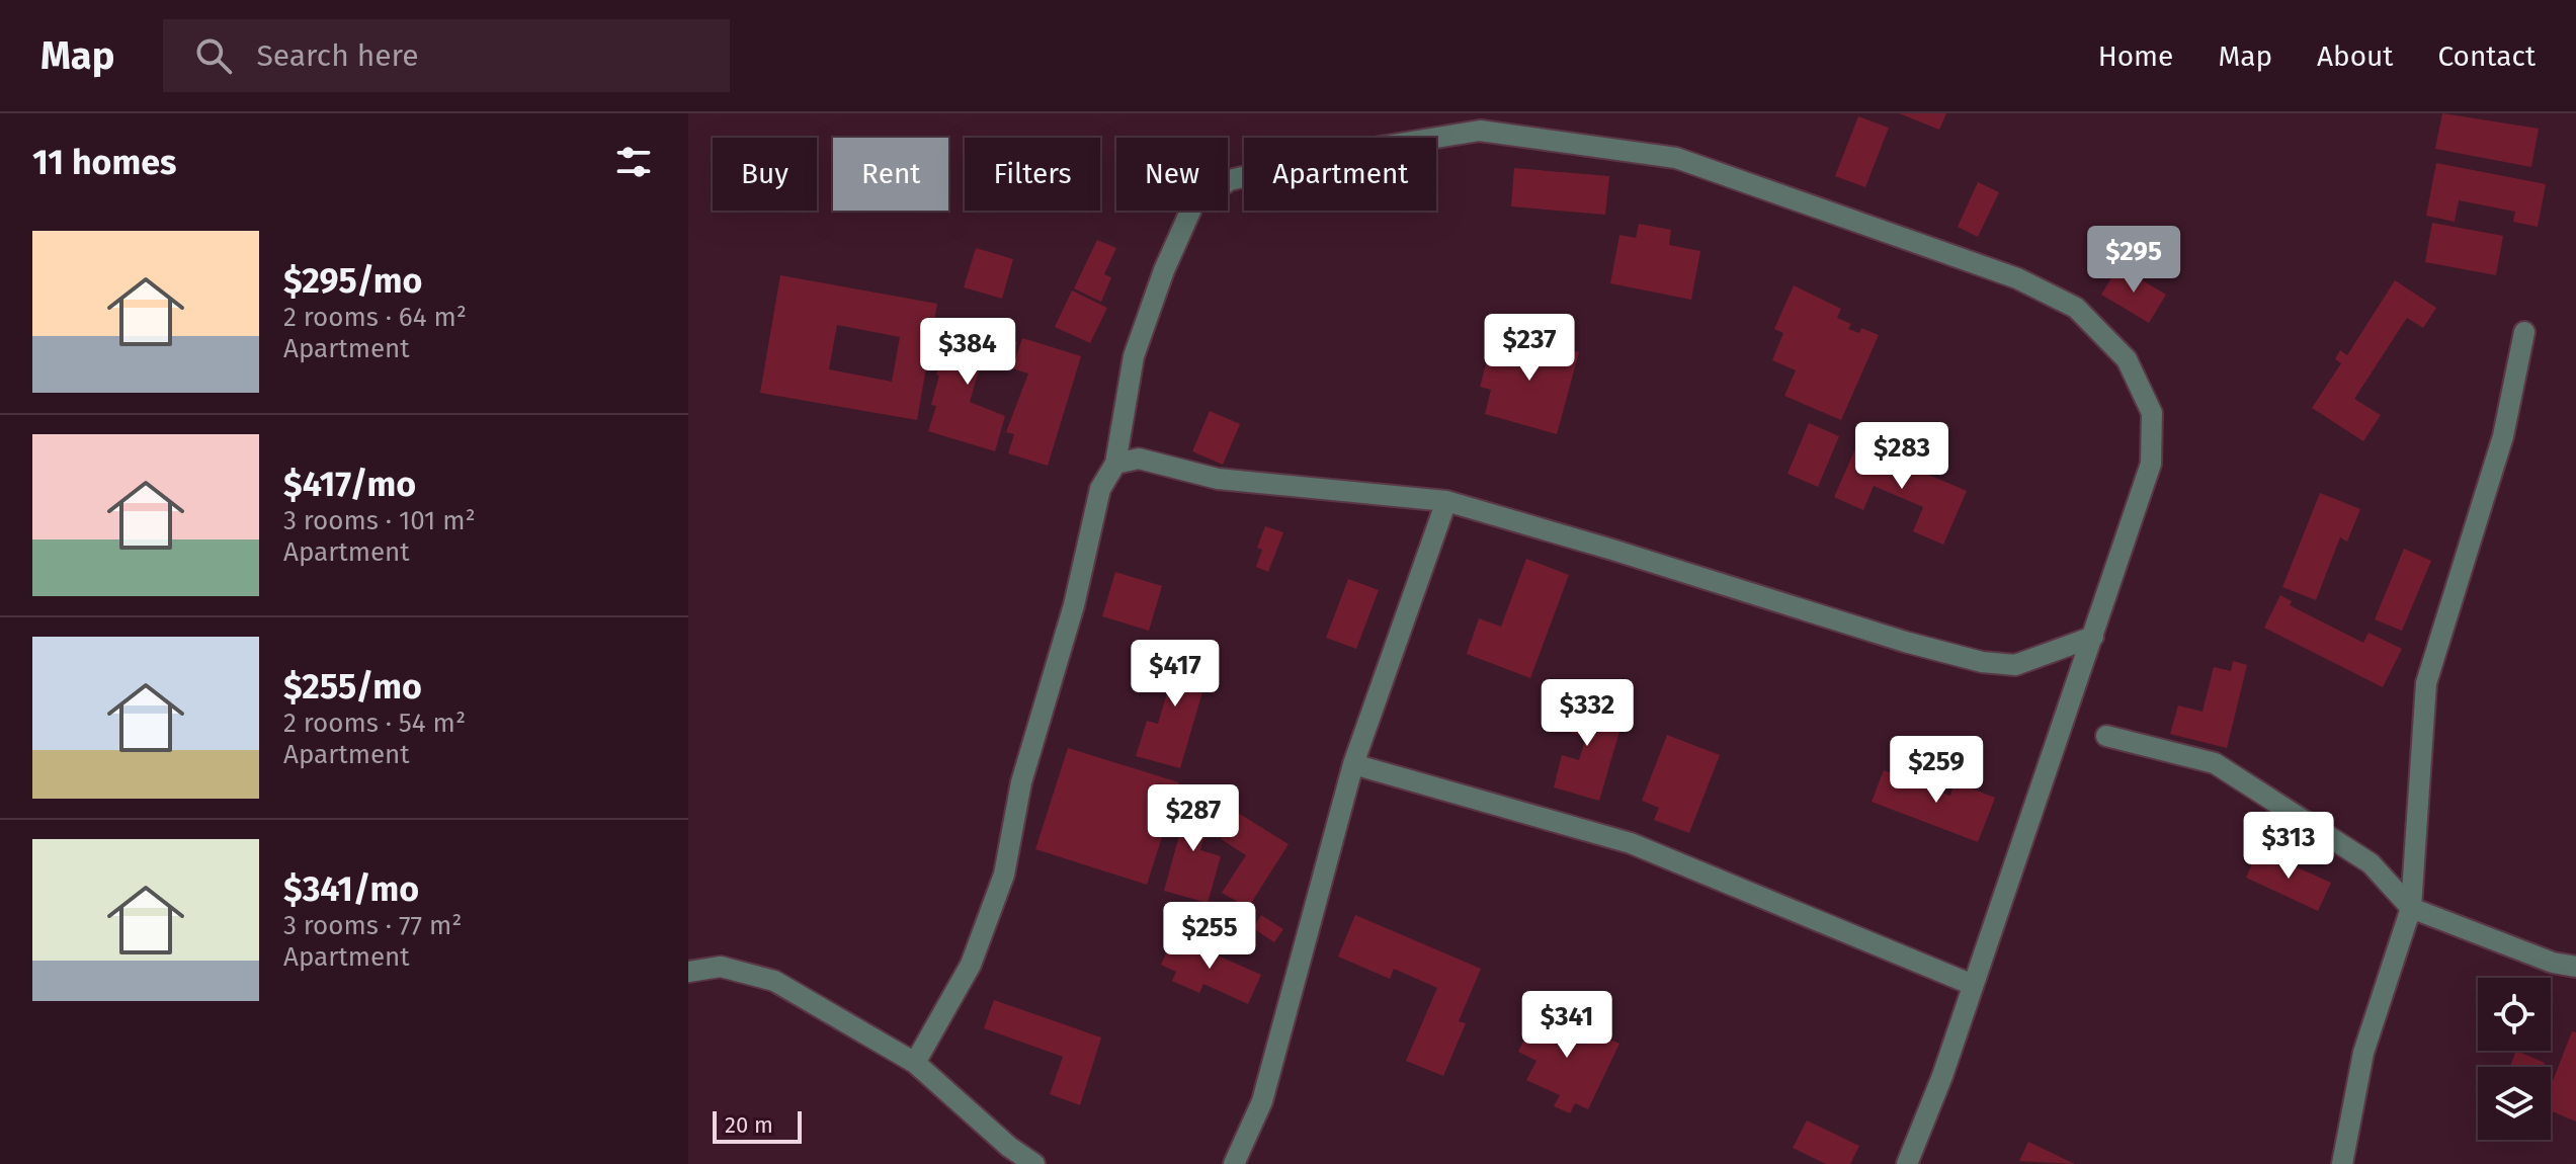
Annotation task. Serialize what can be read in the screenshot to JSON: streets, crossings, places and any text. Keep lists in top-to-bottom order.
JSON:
{
  "scale_bar": "20 m",
  "page": {
    "header": "Map",
    "search": "Search here",
    "nav": [
      "Home",
      "Map",
      "About",
      "Contact"
    ],
    "heading": "11 homes",
    "chip": [
      "Buy",
      "Rent",
      "Filters",
      "New",
      "Apartment"
    ],
    "list": [
      {
        "name": "$295/mo",
        "note": "2 rooms · 64 m² · Apartment"
      },
      {
        "name": "$417/mo",
        "note": "3 rooms · 101 m² · Apartment"
      },
      {
        "name": "$255/mo",
        "note": "2 rooms · 54 m² · Apartment"
      },
      {
        "name": "$341/mo",
        "note": "3 rooms · 77 m² · Apartment"
      }
    ],
    "price": [
      "$295",
      "$237",
      "$384",
      "$283",
      "$417",
      "$332",
      "$259",
      "$287",
      "$313",
      "$255",
      "$341"
    ],
    "scale": "20 m"
  }
}
